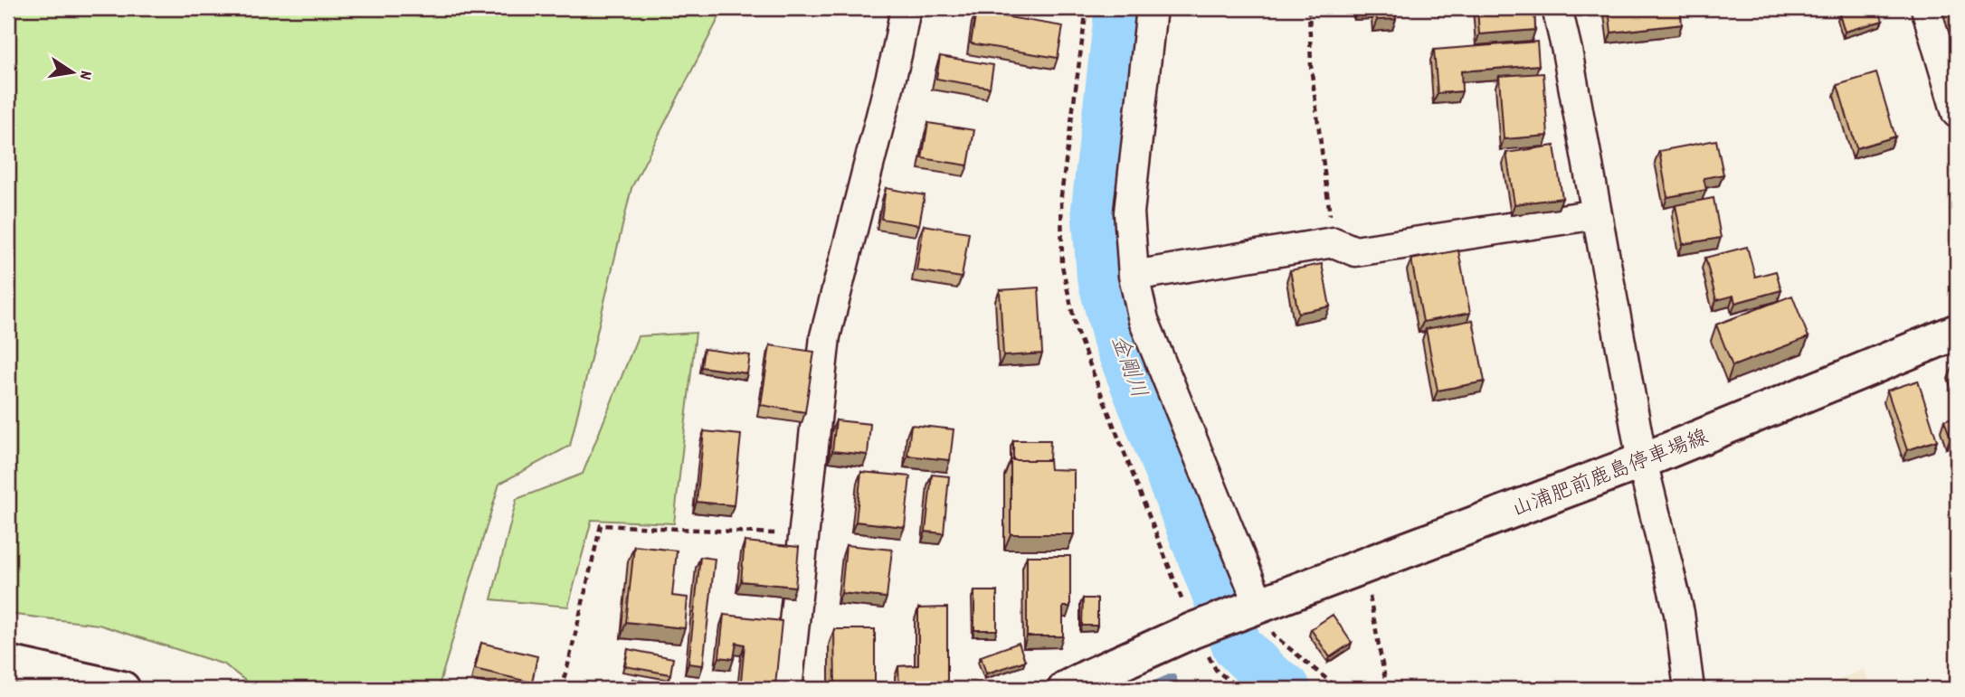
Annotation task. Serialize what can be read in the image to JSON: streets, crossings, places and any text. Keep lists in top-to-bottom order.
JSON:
{
  "streets": {
    "main road": ["山浦肥前鹿島停車場線"]
  },
  "water": ["金剛川"],
  "north": "right"
}
